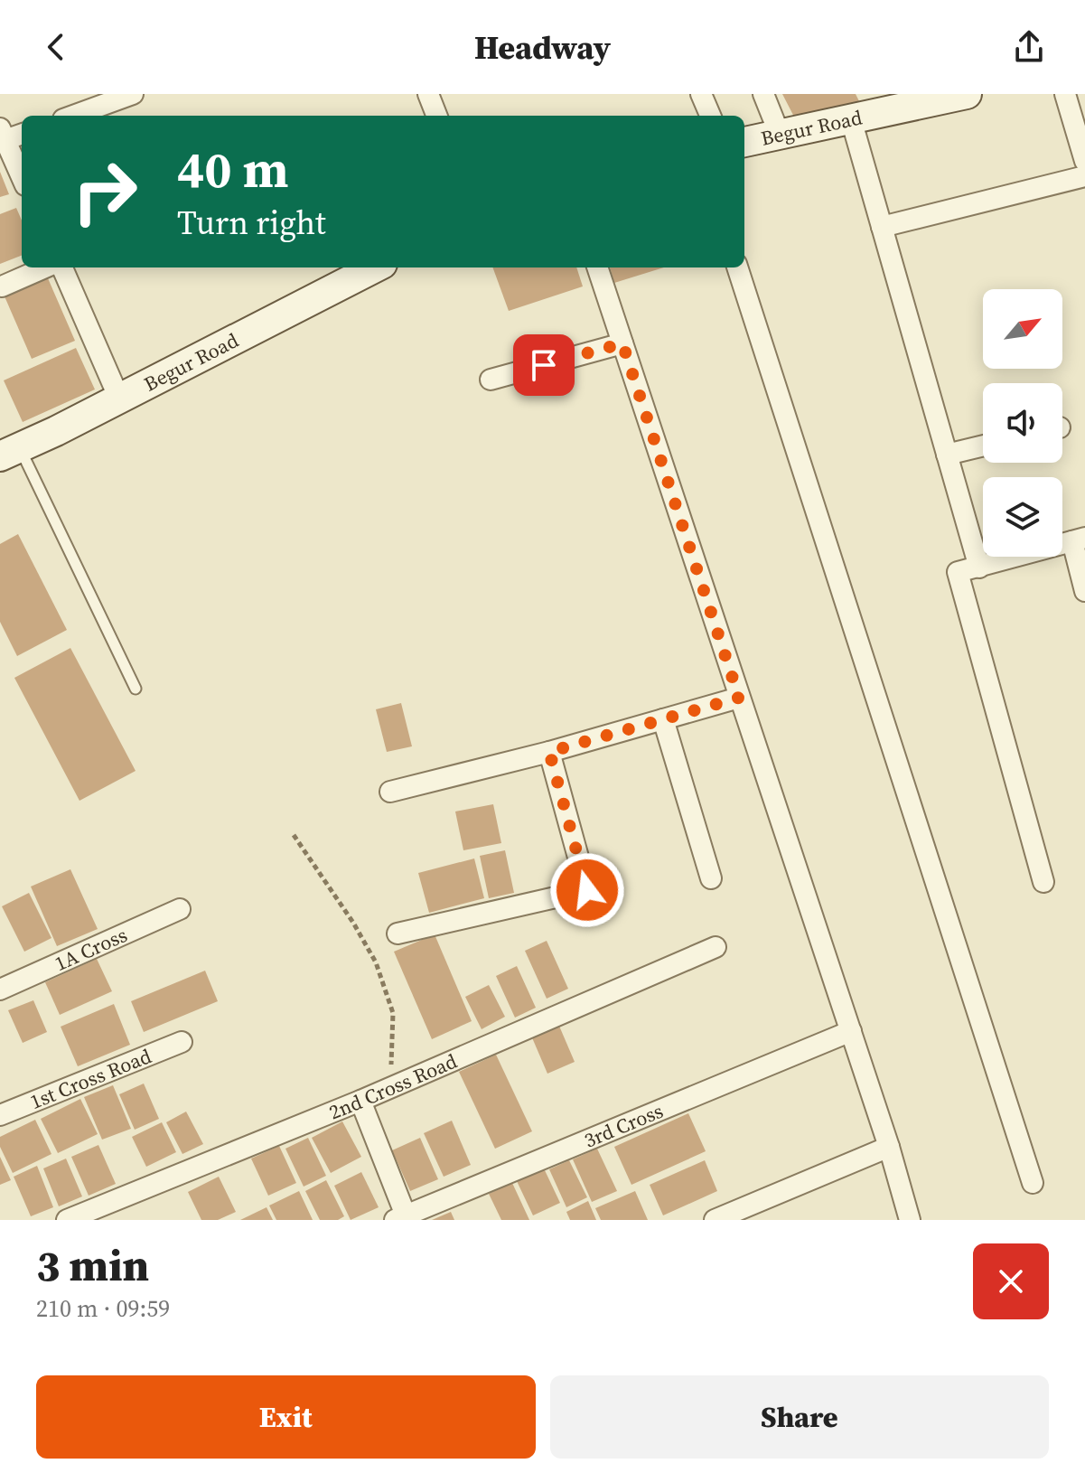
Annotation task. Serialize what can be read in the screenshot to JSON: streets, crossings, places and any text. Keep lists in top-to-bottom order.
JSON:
{
  "streets": {
    "main road": ["Begur Road"],
    "street": [
      "1A Cross",
      "1st Cross Road",
      "2nd Cross Road",
      "3rd Cross"
    ]
  },
  "north": "top right",
  "page": {
    "header": "Headway",
    "turn": ["40 m", "Turn right"],
    "heading": ["3 min", "210 m · 09:59"],
    "buttons": ["Exit", "Share"]
  }
}
